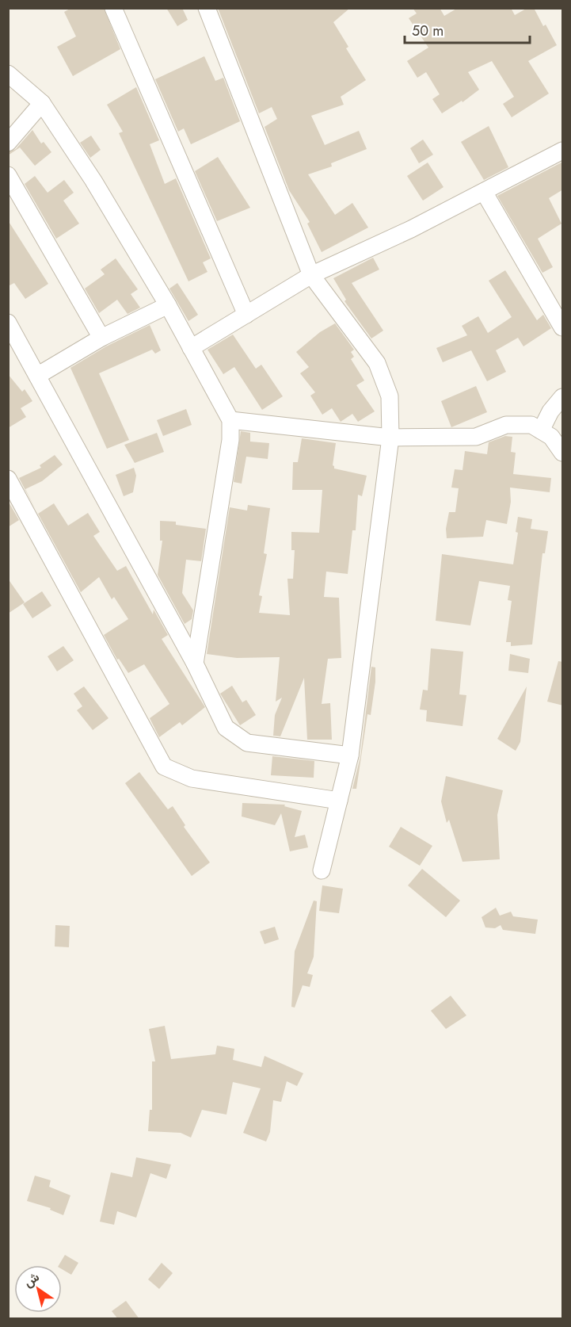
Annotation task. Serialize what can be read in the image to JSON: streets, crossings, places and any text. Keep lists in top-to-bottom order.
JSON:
{
  "scale_bar": "50 m",
  "north": "top left"
}
